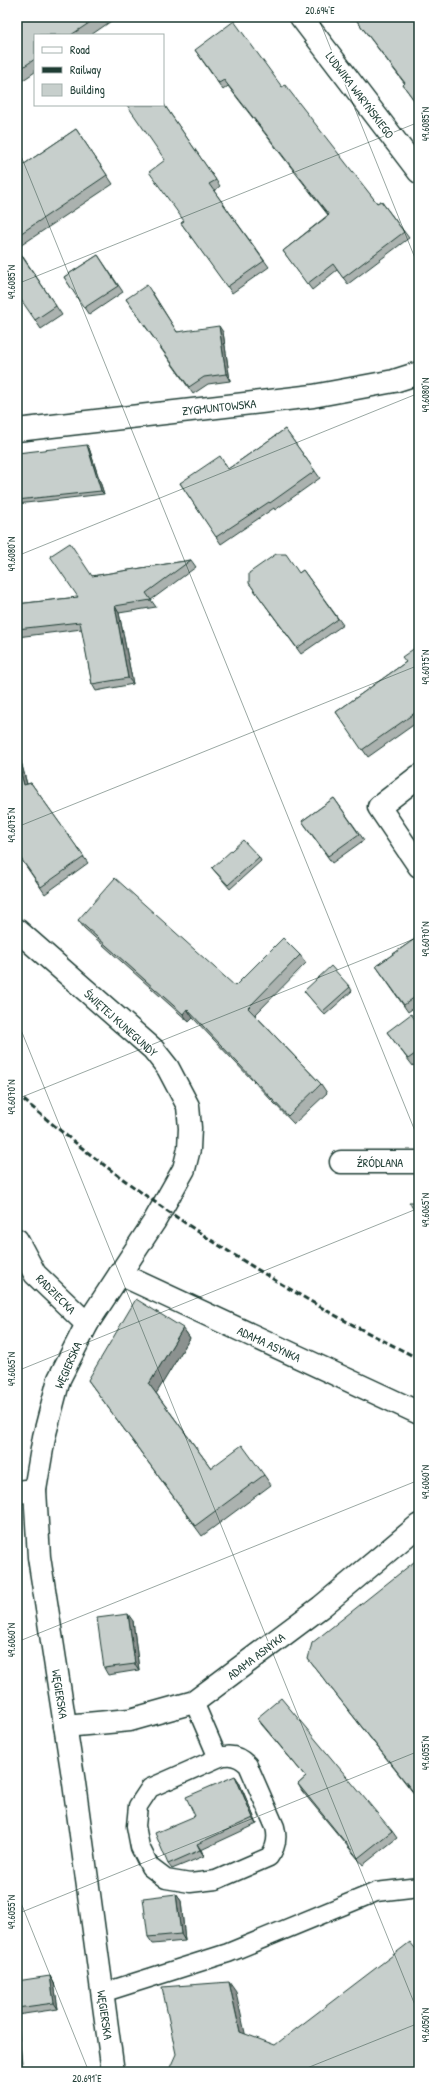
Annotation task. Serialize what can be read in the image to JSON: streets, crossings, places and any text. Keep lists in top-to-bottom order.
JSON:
{
  "streets": {
    "main road": [
      "LUDWIKA WARYŃSKIEGO",
      "ZYGMUNTOWSKA",
      "ŚWIĘTEJ KUNEGUNDY",
      "ŹRÓDLANA",
      "RADZIECKA",
      "ADAMA ASYNKA",
      "WĘGIERSKA",
      "ADAMA ASNYKA"
    ]
  },
  "crossings": [
    ["ŚWIĘTEJ KUNEGUNDY", "RADZIECKA"],
    ["ŚWIĘTEJ KUNEGUNDY", "ADAMA ASYNKA"],
    ["ŚWIĘTEJ KUNEGUNDY", "WĘGIERSKA"],
    ["RADZIECKA", "WĘGIERSKA"],
    ["WĘGIERSKA", "ADAMA ASNYKA"]
  ],
  "legend": ["Road", "Railway", "Building"],
  "coordinates": [
    "20.694°E",
    "49.6085°N",
    "49.6080°N",
    "49.6075°N",
    "49.6070°N",
    "49.6065°N",
    "49.6060°N",
    "49.6055°N",
    "49.6050°N",
    "20.691°E"
  ]
}
